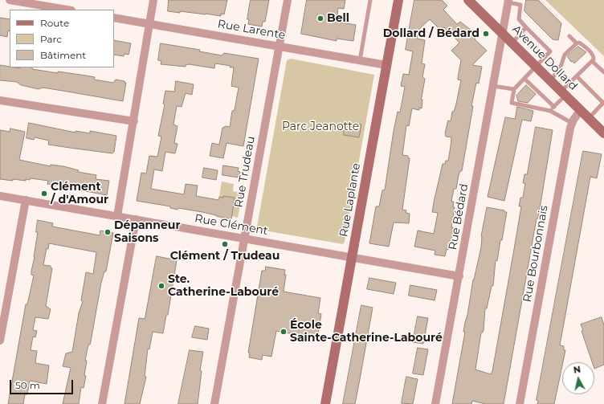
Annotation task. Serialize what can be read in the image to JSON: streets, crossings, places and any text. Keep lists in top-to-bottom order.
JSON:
{
  "streets": {
    "street": [
      "Rue Larente",
      "Avenue Dollard",
      "Rue Trudeau",
      "Rue Laplante",
      "Rue Bédard",
      "Rue Clément",
      "Rue Bourbonnais"
    ]
  },
  "crossings": [
    ["Rue Larente", "Rue Trudeau"],
    ["Rue Larente", "Rue Laplante"],
    ["Avenue Dollard", "Rue Bédard"],
    ["Avenue Dollard", "Rue Bourbonnais"],
    ["Rue Trudeau", "Rue Clément"],
    ["Rue Laplante", "Rue Clément"],
    ["Rue Bédard", "Rue Clément"]
  ],
  "parks": ["Parc Jeanotte"],
  "places": [
    "Bell",
    "Dollard / Bédard",
    "Clément / d'Amour",
    "Dépanneur Saisons",
    "Clément / Trudeau",
    "Ste. Catherine-Labouré",
    "École Sainte-Catherine-Labouré"
  ],
  "legend": ["Route", "Parc", "Bâtiment"],
  "scale_bar": "50 m",
  "north": "top"
}
